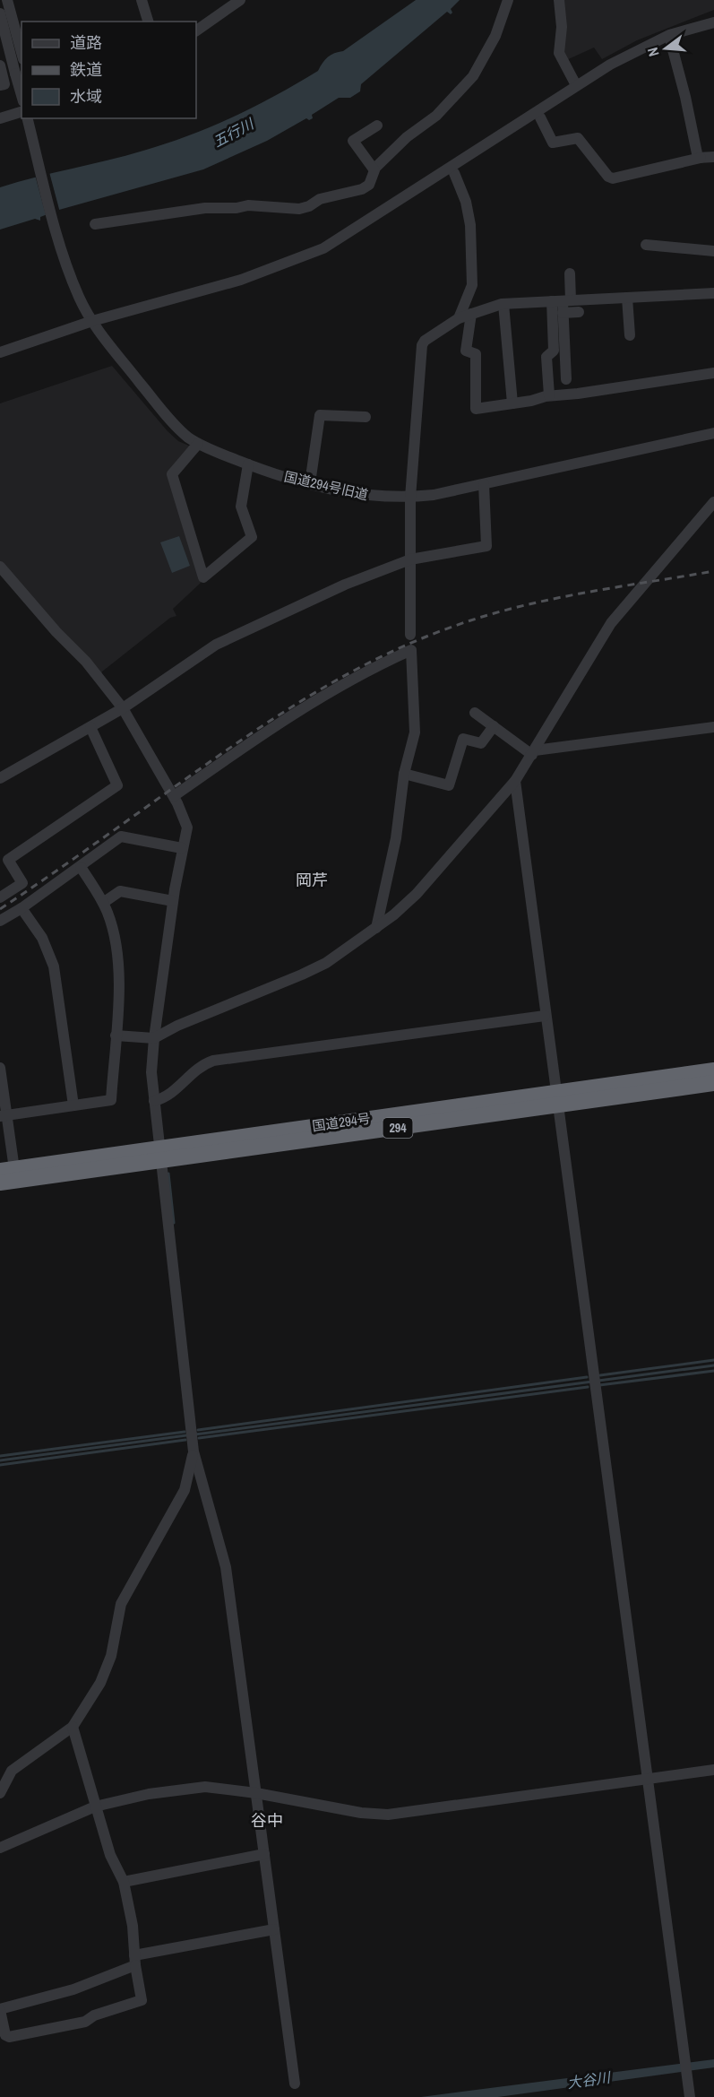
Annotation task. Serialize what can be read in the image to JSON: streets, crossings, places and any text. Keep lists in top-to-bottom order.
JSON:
{
  "streets": {
    "highway": ["国道294号", "294"],
    "street": ["国道294号旧道"]
  },
  "districts": ["岡芹", "谷中"],
  "water": ["五行川", "大谷川"],
  "legend": ["道路", "鉄道", "水域"],
  "north": "left"
}
